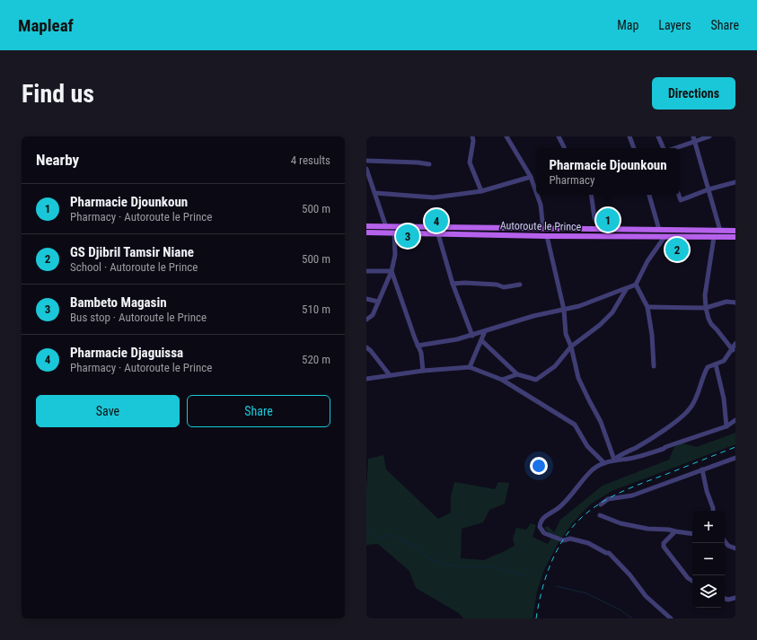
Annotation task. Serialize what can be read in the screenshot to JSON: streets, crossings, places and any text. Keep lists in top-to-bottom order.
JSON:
{
  "streets": {
    "main road": ["Autoroute le Prince"]
  },
  "page": {
    "header": "Mapleaf",
    "nav": ["Map", "Layers", "Share"],
    "buttons": [
      "Directions",
      ["Save", "Share"]
    ],
    "title": "Find us",
    "heading": ["Nearby", "4 results"],
    "popup": ["Pharmacie Djounkoun", "Pharmacy"],
    "list": [
      {
        "mark": "1",
        "name": "Pharmacie Djounkoun",
        "note": "Pharmacy · Autoroute le Prince",
        "value": "500 m"
      },
      {
        "mark": "2",
        "name": "GS Djibril Tamsir Niane",
        "note": "School · Autoroute le Prince",
        "value": "500 m"
      },
      {
        "mark": "3",
        "name": "Bambeto Magasin",
        "note": "Bus stop · Autoroute le Prince",
        "value": "510 m"
      },
      {
        "mark": "4",
        "name": "Pharmacie Djaguissa",
        "note": "Pharmacy · Autoroute le Prince",
        "value": "520 m"
      }
    ],
    "pins": [
      "1",
      "4",
      "3",
      "2"
    ],
    "map_buttons": ["+", "−"]
  }
}
